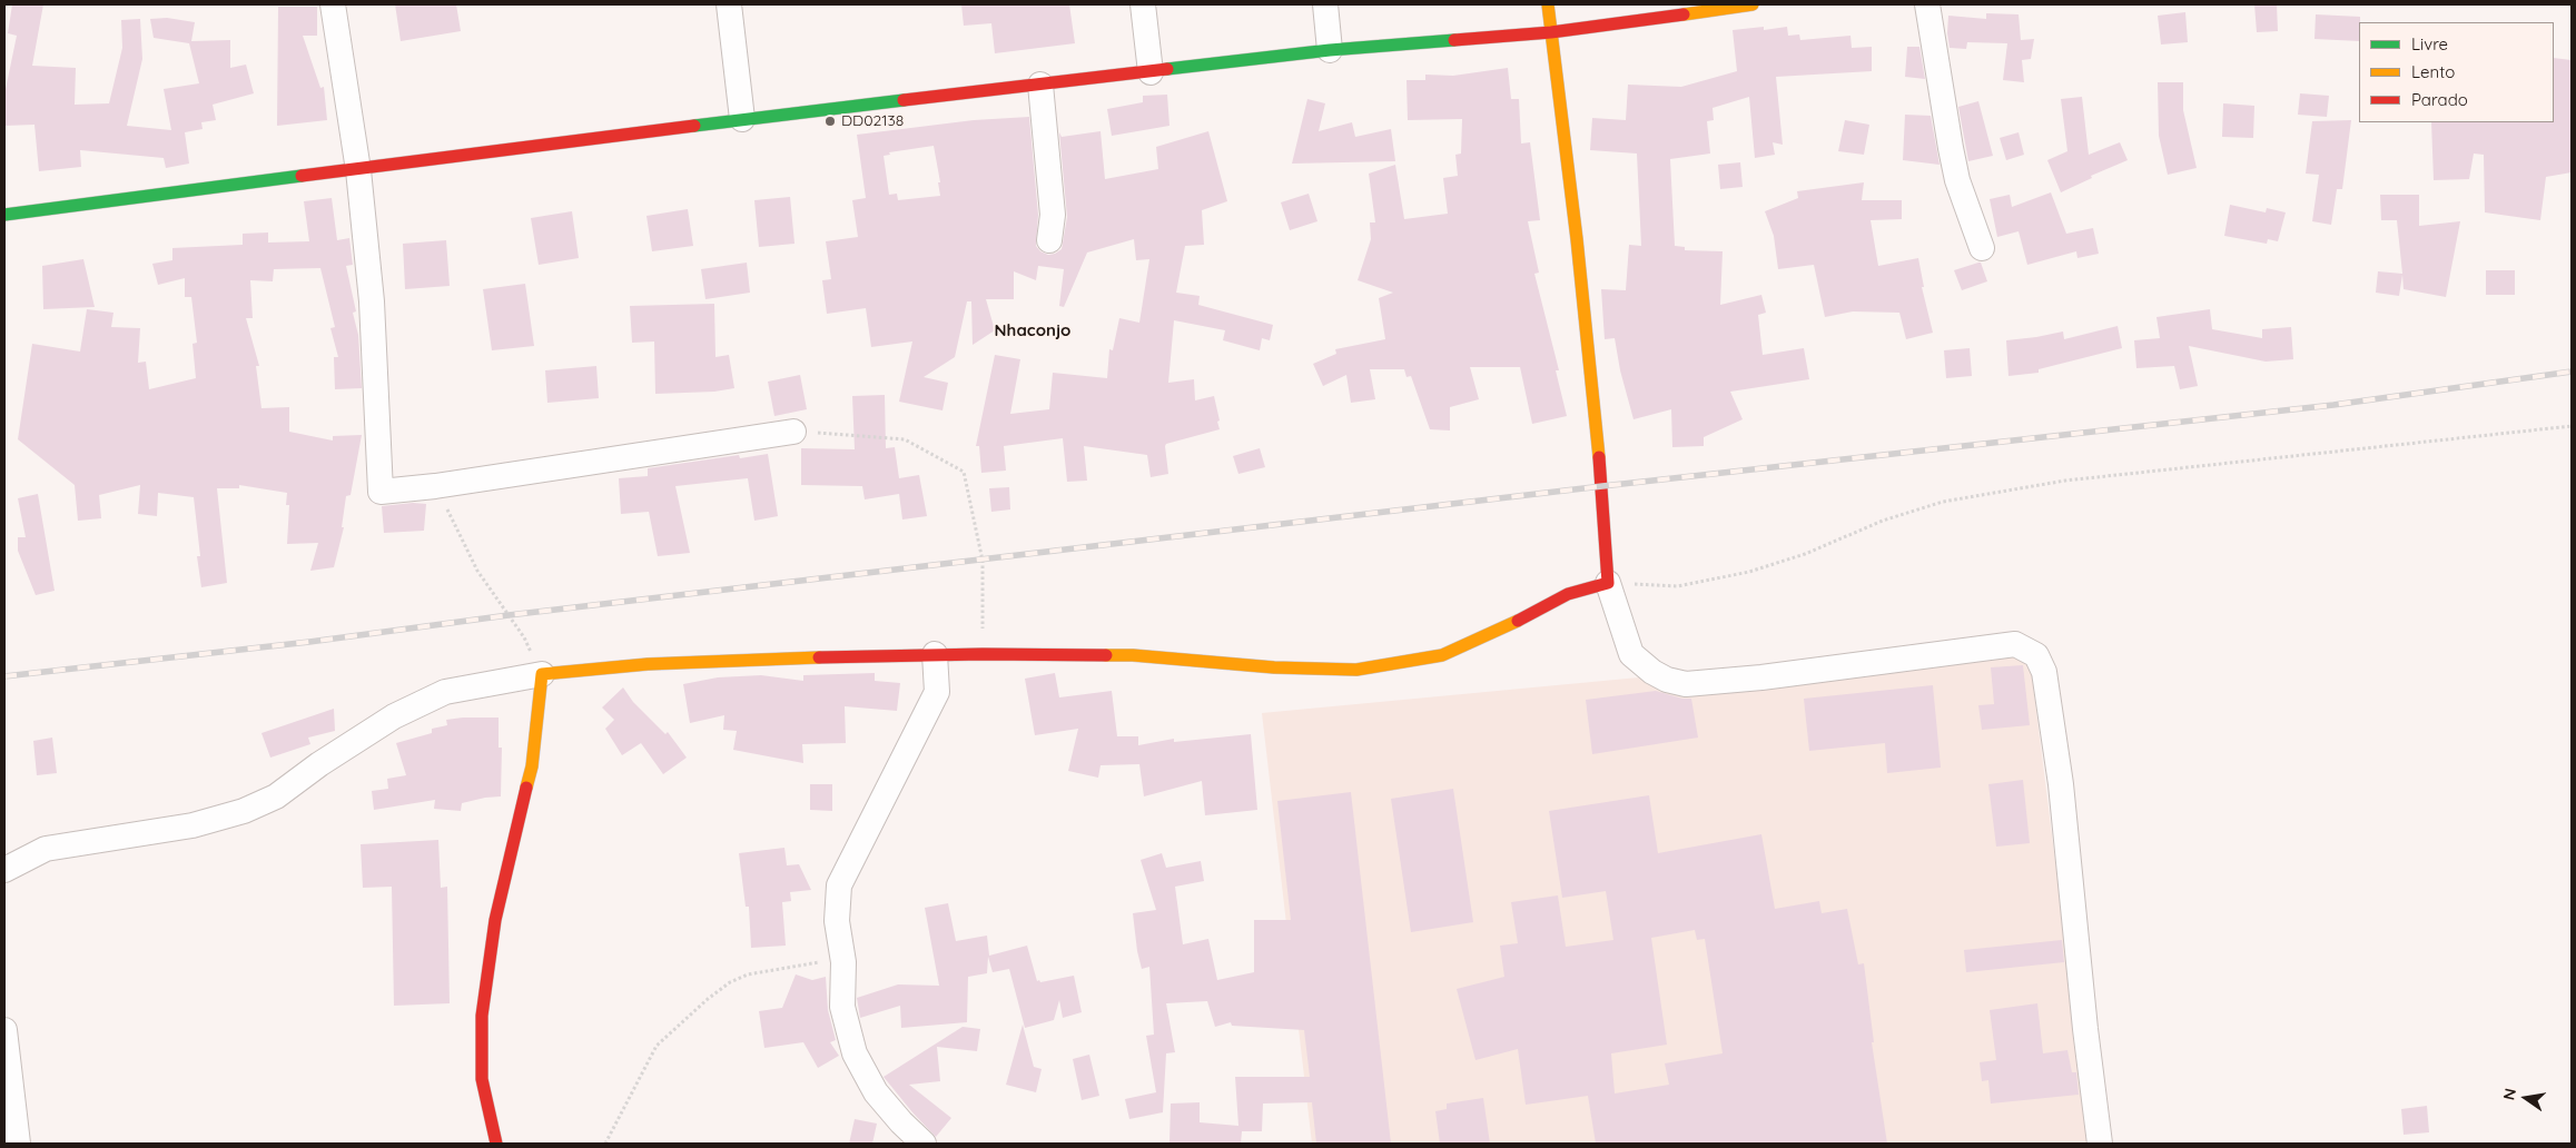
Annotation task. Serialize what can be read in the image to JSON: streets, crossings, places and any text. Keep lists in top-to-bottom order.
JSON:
{
  "districts": ["Nhaconjo"],
  "places": ["DD02138"],
  "legend": ["Livre", "Lento", "Parado"],
  "north": "left"
}
